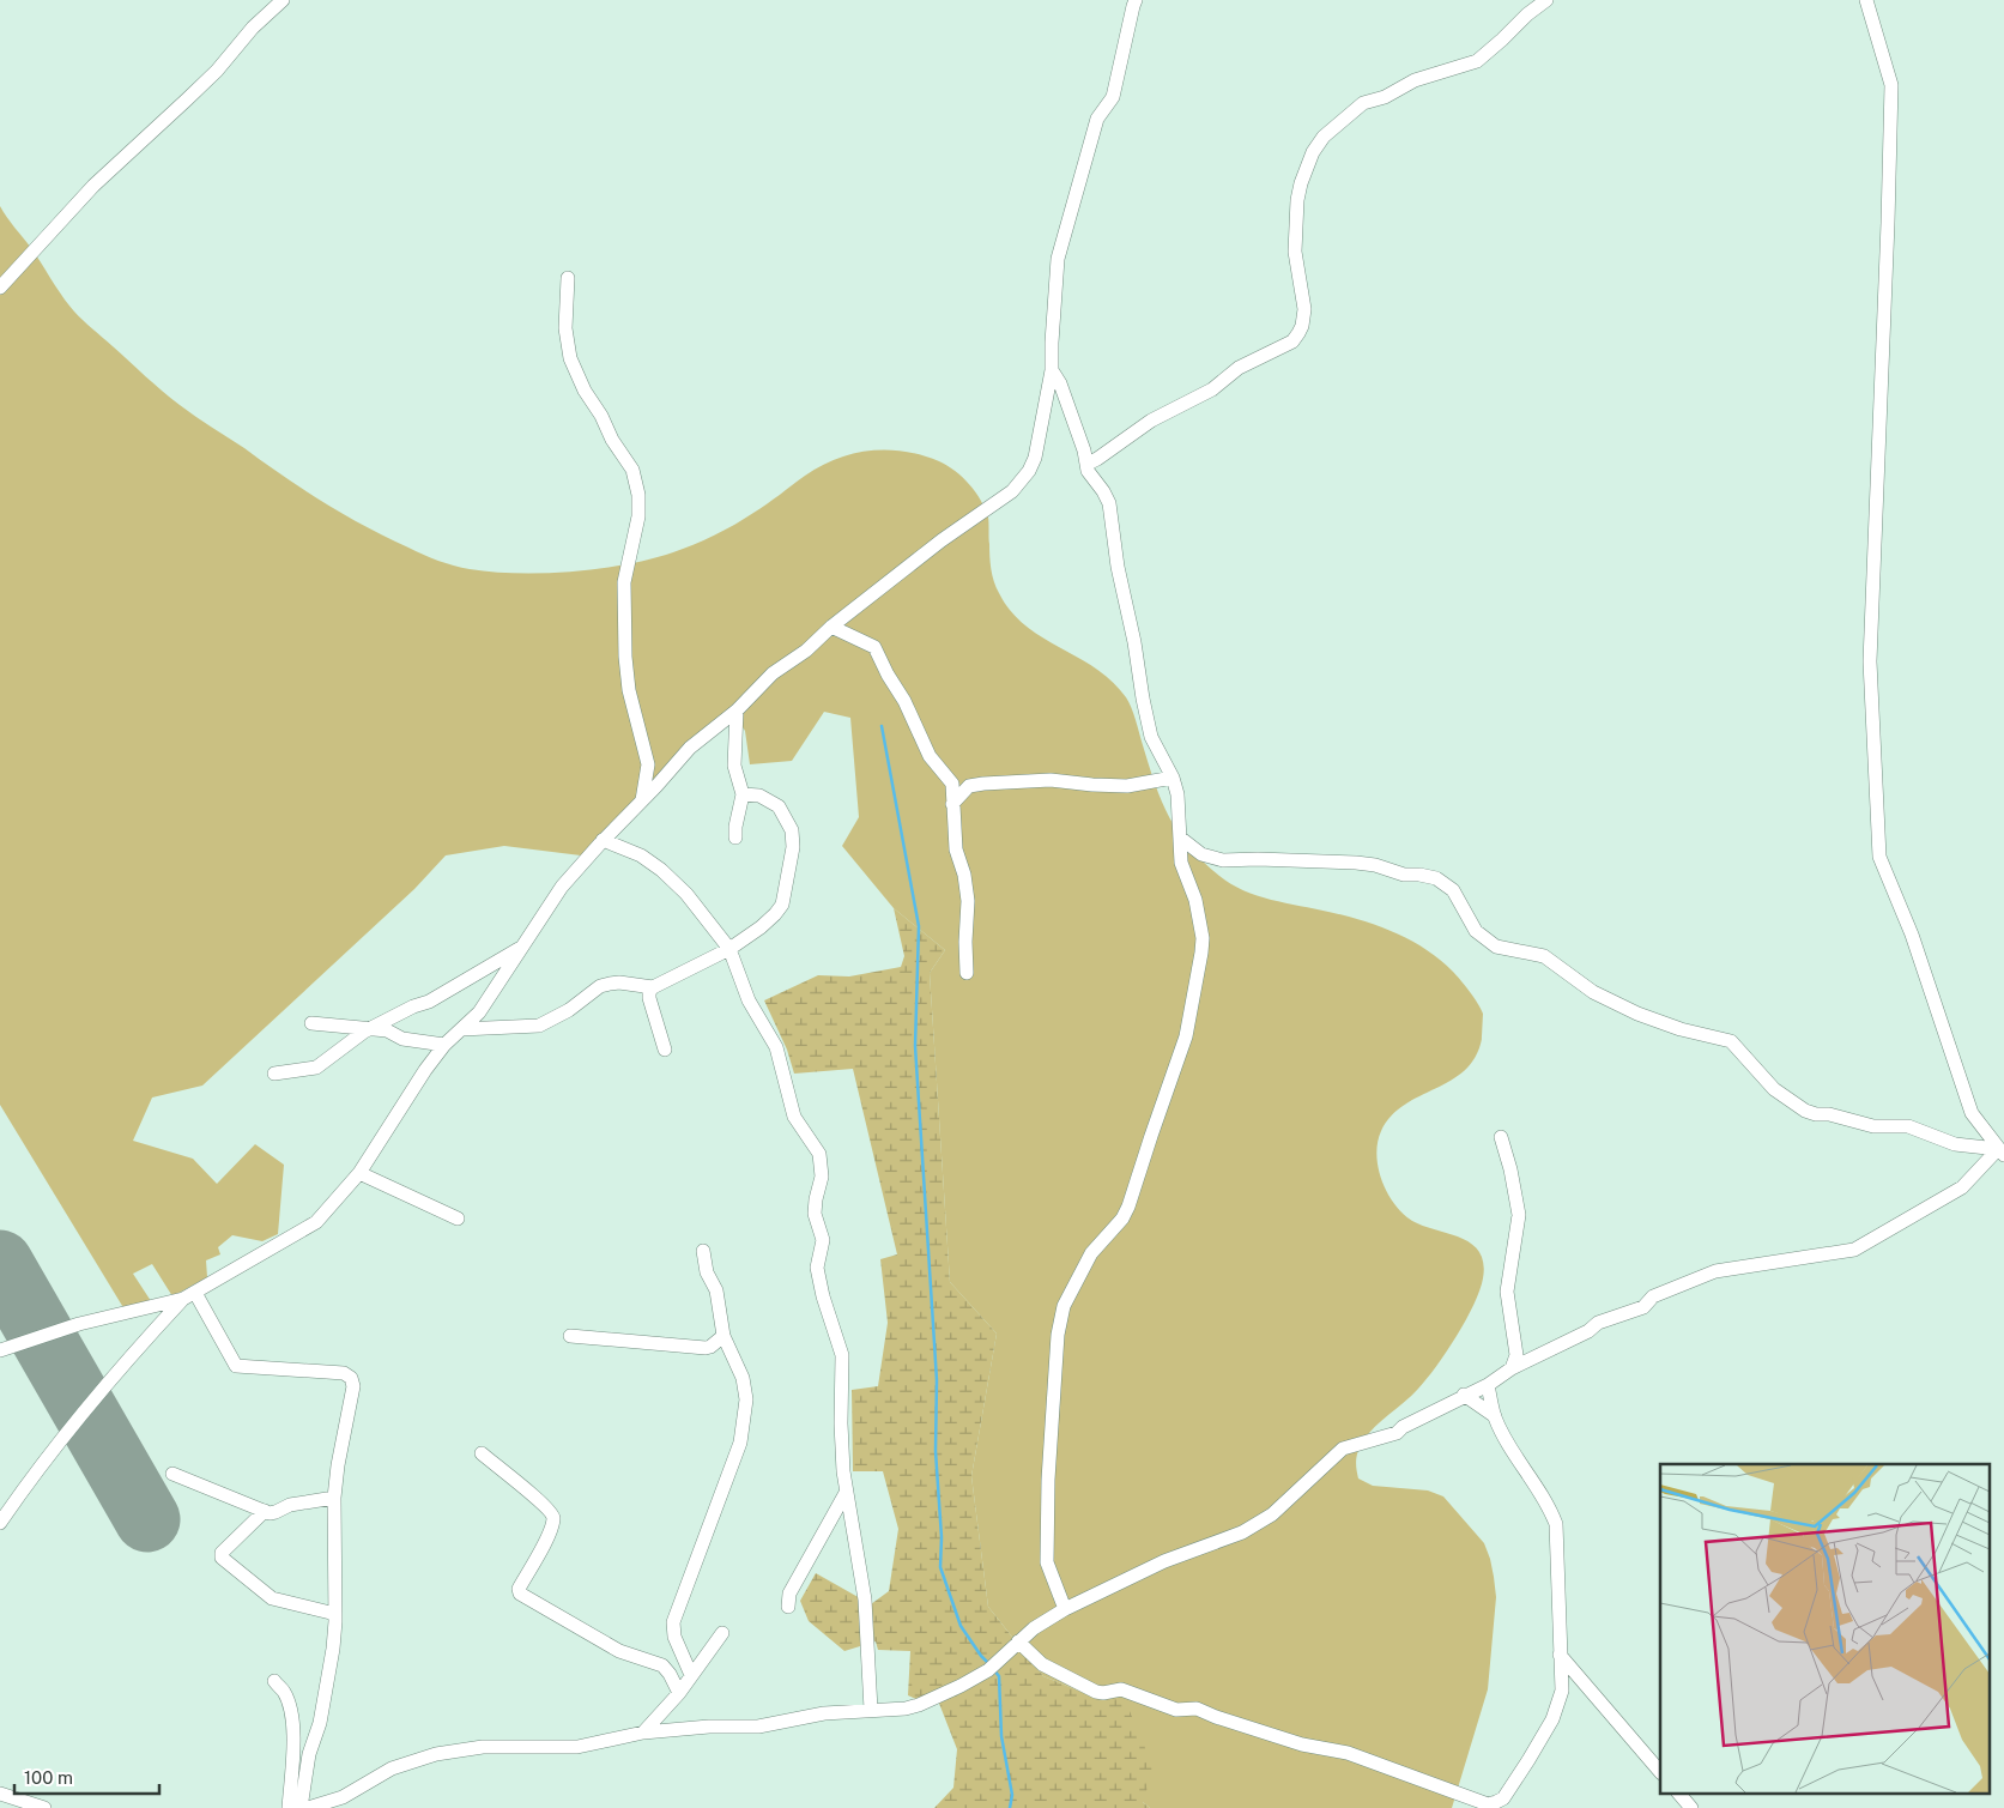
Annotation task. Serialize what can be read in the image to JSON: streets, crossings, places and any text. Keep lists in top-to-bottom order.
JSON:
{
  "scale_bar": "100 m"
}
